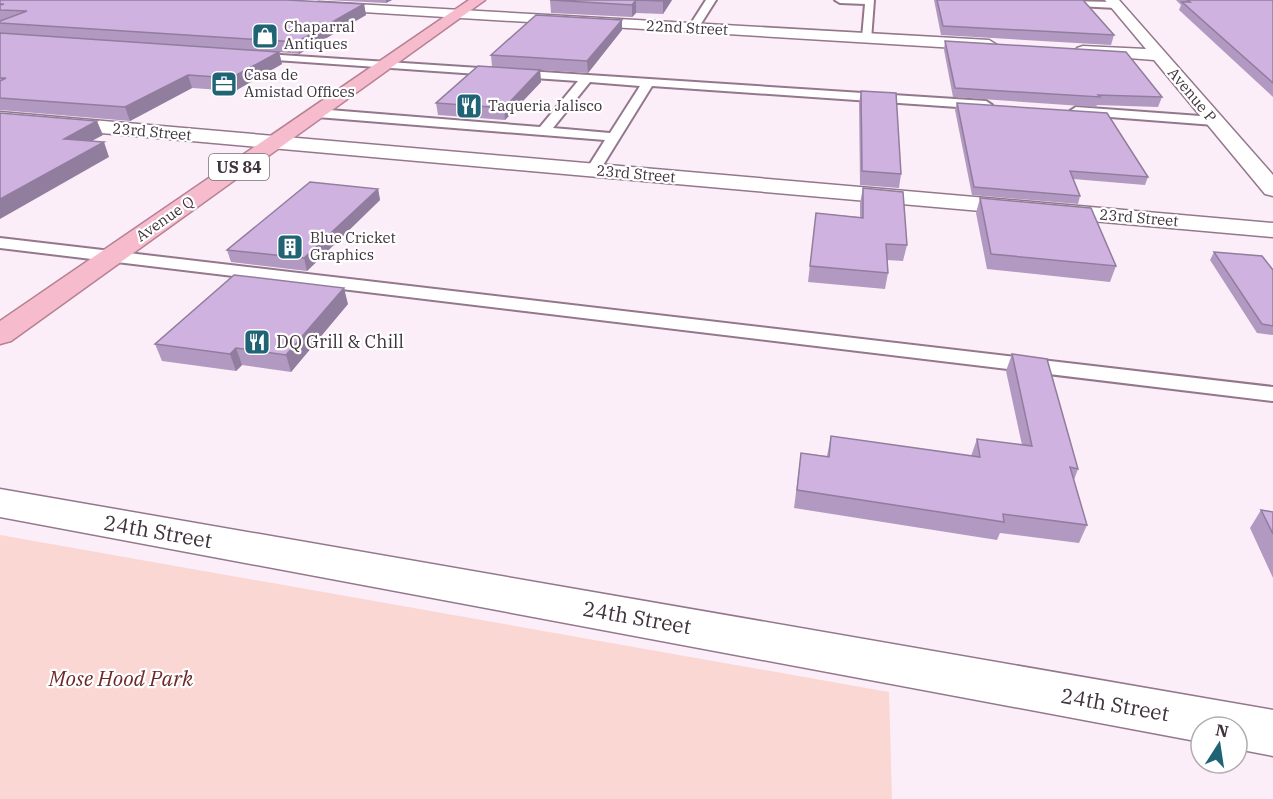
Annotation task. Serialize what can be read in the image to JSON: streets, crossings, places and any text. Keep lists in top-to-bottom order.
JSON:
{
  "streets": {
    "highway": ["US 84", "Avenue Q"],
    "street": [
      "22nd Street",
      "Avenue P",
      "23rd Street",
      "24th Street"
    ]
  },
  "crossings": [
    ["22nd Street", "Avenue Q"],
    ["23rd Street", "Avenue Q"]
  ],
  "parks": ["Mose Hood Park"],
  "places": {
    "shop": ["Chaparral Antiques"],
    "office": ["Casa de Amistad Offices"],
    "restaurant": ["Taqueria Jalisco", "DQ Grill & Chill"],
    "building": ["Blue Cricket Graphics"]
  },
  "north": "top"
}
